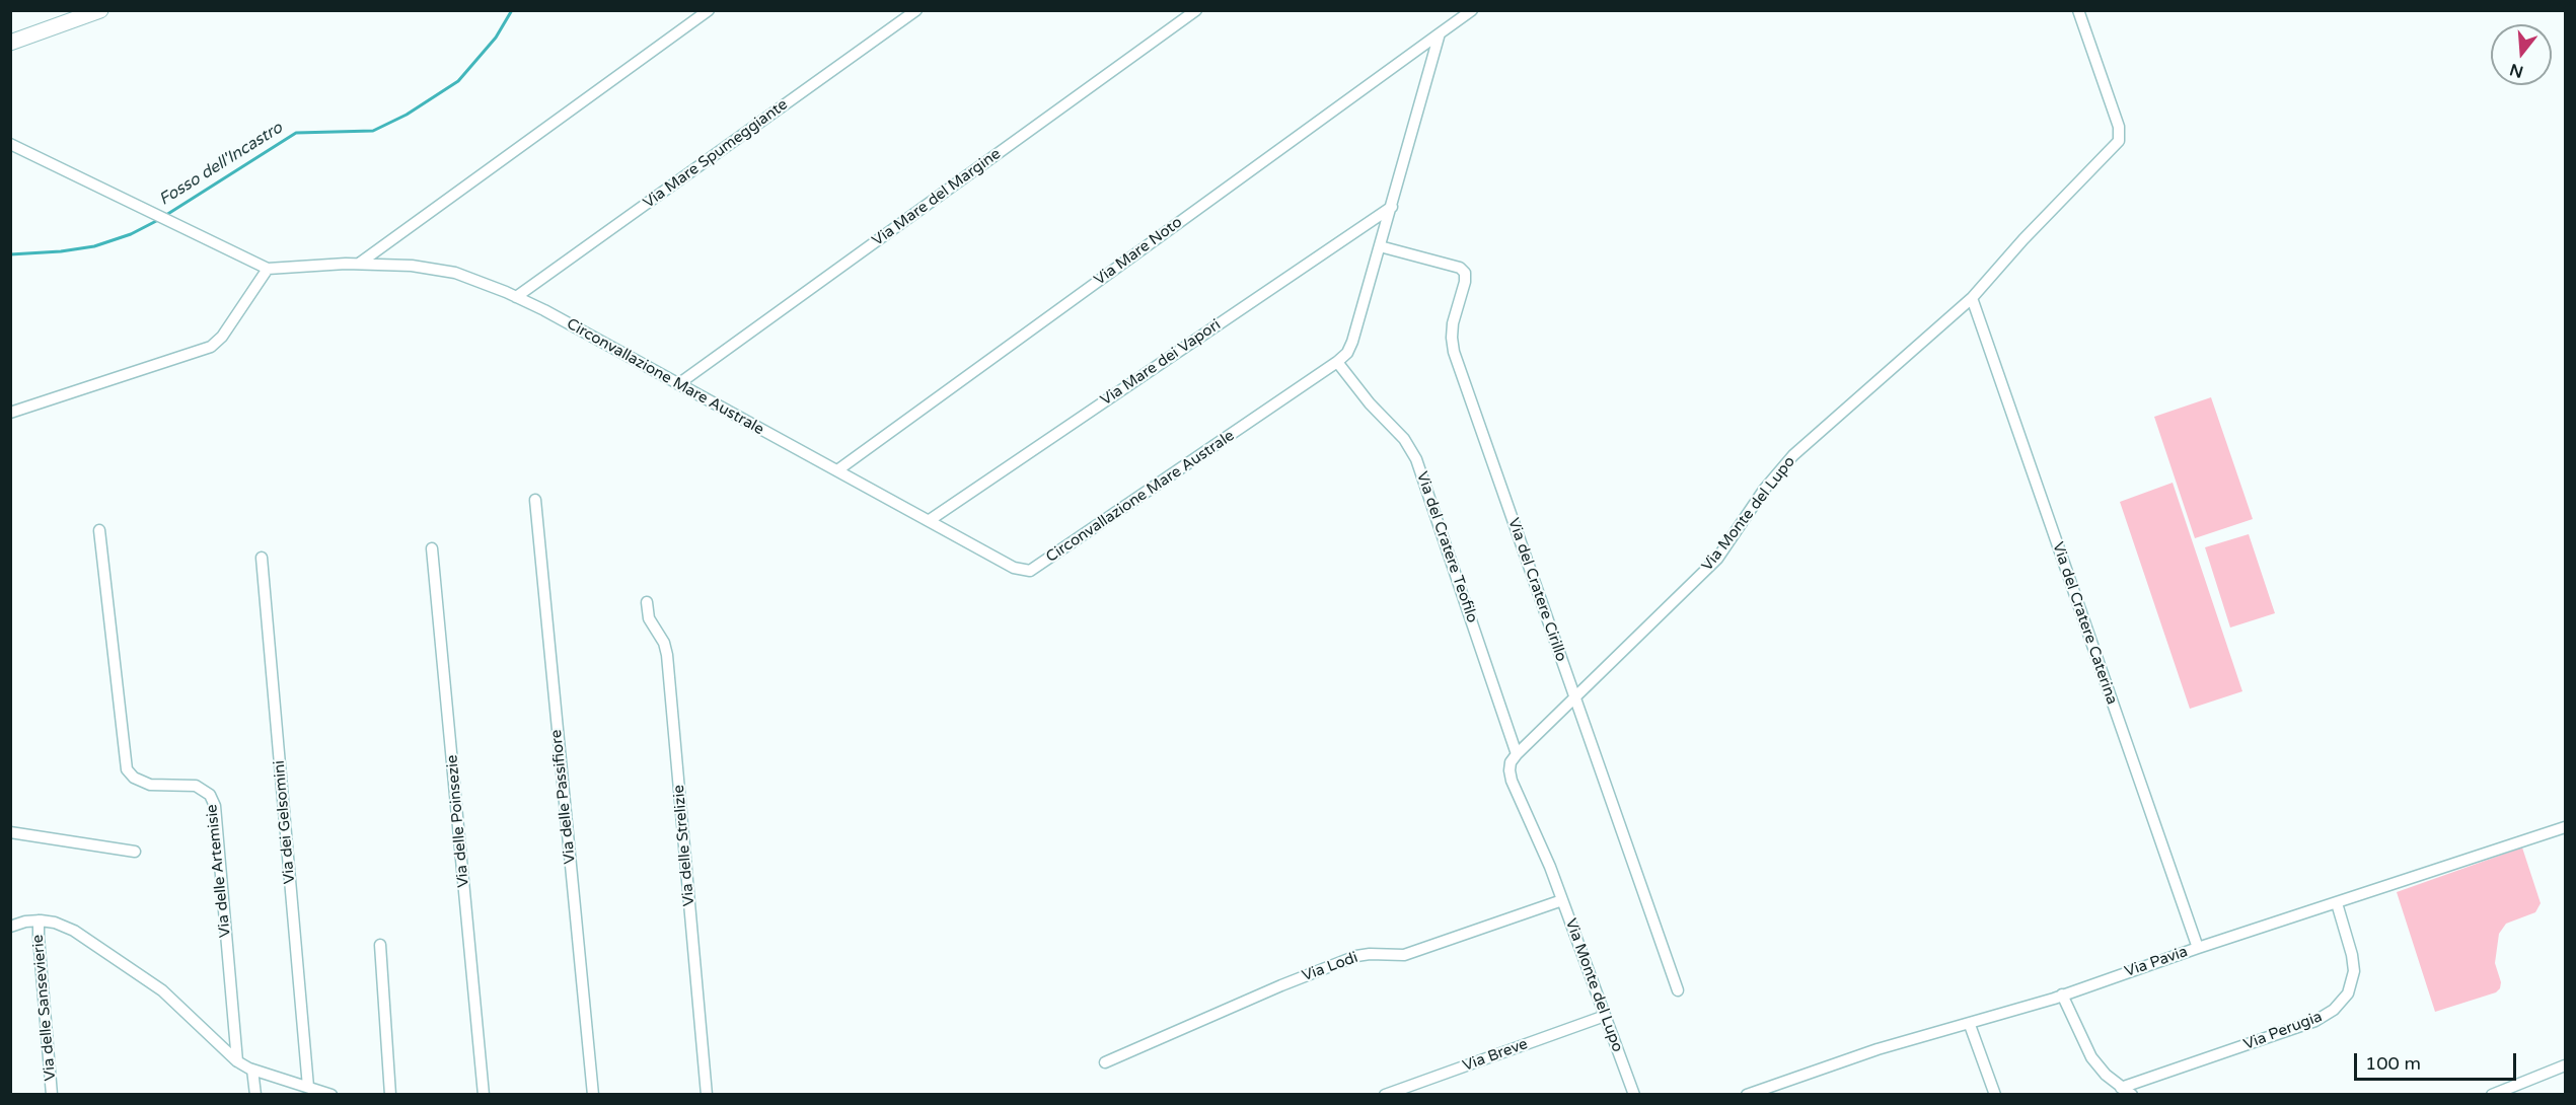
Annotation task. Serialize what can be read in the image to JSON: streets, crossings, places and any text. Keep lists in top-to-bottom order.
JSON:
{
  "streets": {
    "street": [
      "Via Mare Spumeggiante",
      "Via Mare del Margine",
      "Via Mare Noto",
      "Via Mare dei Vapori",
      "Circonvallazione Mare Australe",
      "Via Monte del Lupo",
      "Via del Cratere Teofilo",
      "Via del Cratere Cirillo",
      "Via del Cratere Caterina",
      "Via delle Passifiore",
      "Via delle Poinsezie",
      "Via dei Gelsomini",
      "Via delle Strelizie",
      "Via delle Artemisie",
      "Via Pavia",
      "Via Lodi",
      "Via delle Sansevierie",
      "Via Perugia",
      "Via Breve"
    ]
  },
  "crossings": [
    ["Via Mare Spumeggiante", "Circonvallazione Mare Australe"],
    ["Via Mare del Margine", "Circonvallazione Mare Australe"],
    ["Via Mare Noto", "Circonvallazione Mare Australe"],
    ["Via Mare dei Vapori", "Circonvallazione Mare Australe"],
    ["Circonvallazione Mare Australe", "Via del Cratere Teofilo"],
    ["Circonvallazione Mare Australe", "Via del Cratere Cirillo"],
    ["Via Monte del Lupo", "Via del Cratere Teofilo"],
    ["Via Monte del Lupo", "Via del Cratere Cirillo"],
    ["Via Monte del Lupo", "Via del Cratere Caterina"],
    ["Via Monte del Lupo", "Via Lodi"],
    ["Via Monte del Lupo", "Via Breve"],
    ["Via del Cratere Caterina", "Via Pavia"],
    ["Via Pavia", "Via Perugia"]
  ],
  "water": ["Fosso dell'Incastro"],
  "scale_bar": "100 m",
  "north": "bottom"
}
